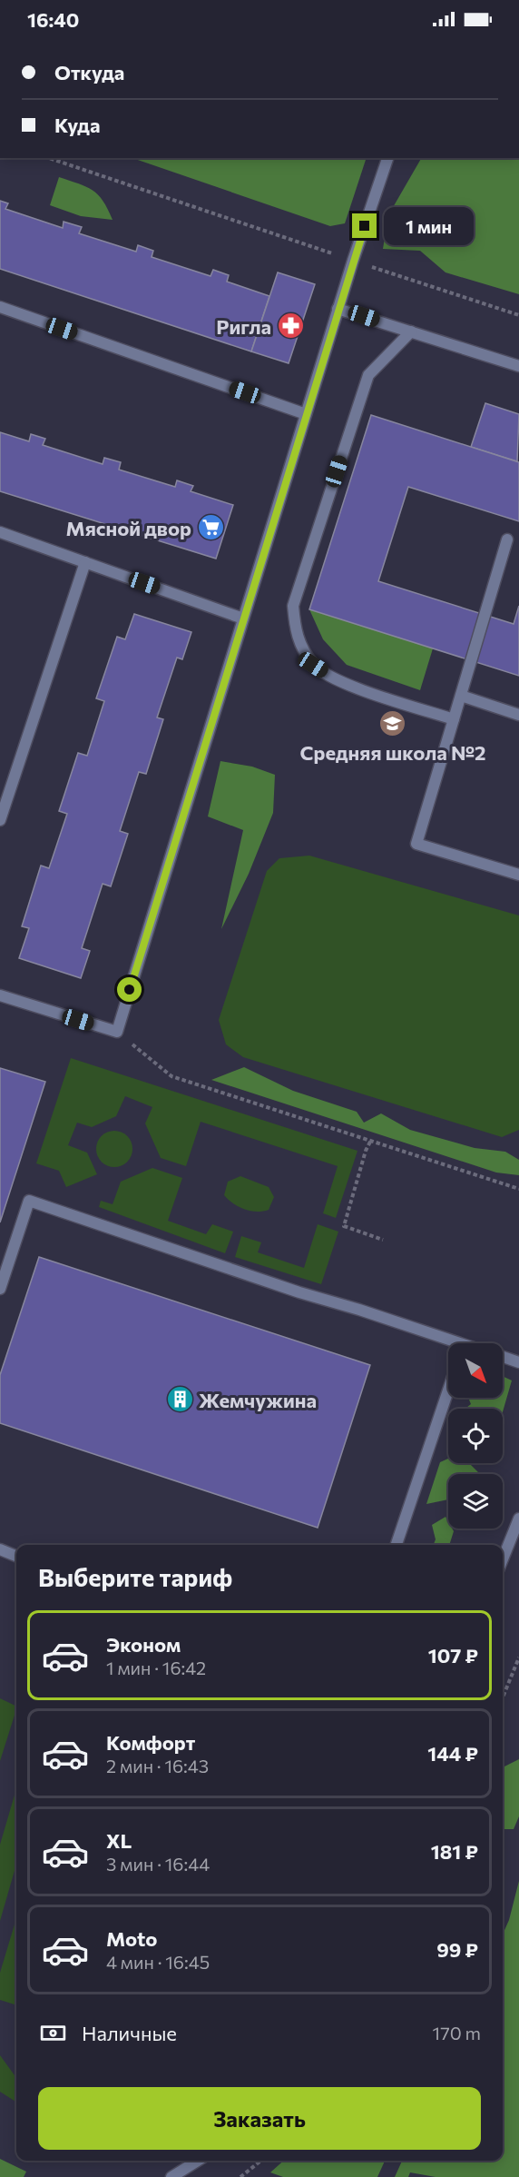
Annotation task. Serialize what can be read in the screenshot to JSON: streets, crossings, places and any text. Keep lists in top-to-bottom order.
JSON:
{
  "places": {
    "pharmacy": ["Ригла"],
    "supermarket": ["Мясной двор"],
    "school or university": ["Средняя школа №2"],
    "building": ["Жемчужина"]
  },
  "north": "bottom right",
  "page": {
    "status": "16:40",
    "banner": ["Откуда", "Куда"],
    "bubble": "1 мин",
    "heading": "Выберите тариф",
    "list": [
      {
        "name": "Эконом",
        "note": "1 мин · 16:42",
        "value": "107 ₽"
      },
      {
        "name": "Комфорт",
        "note": "2 мин · 16:43",
        "value": "144 ₽"
      },
      {
        "name": "XL",
        "note": "3 мин · 16:44",
        "value": "181 ₽"
      },
      {
        "name": "Moto",
        "note": "4 мин · 16:45",
        "value": "99 ₽"
      }
    ],
    "pay": ["Наличные", "170 m"],
    "buttons": "Заказать"
  }
}
